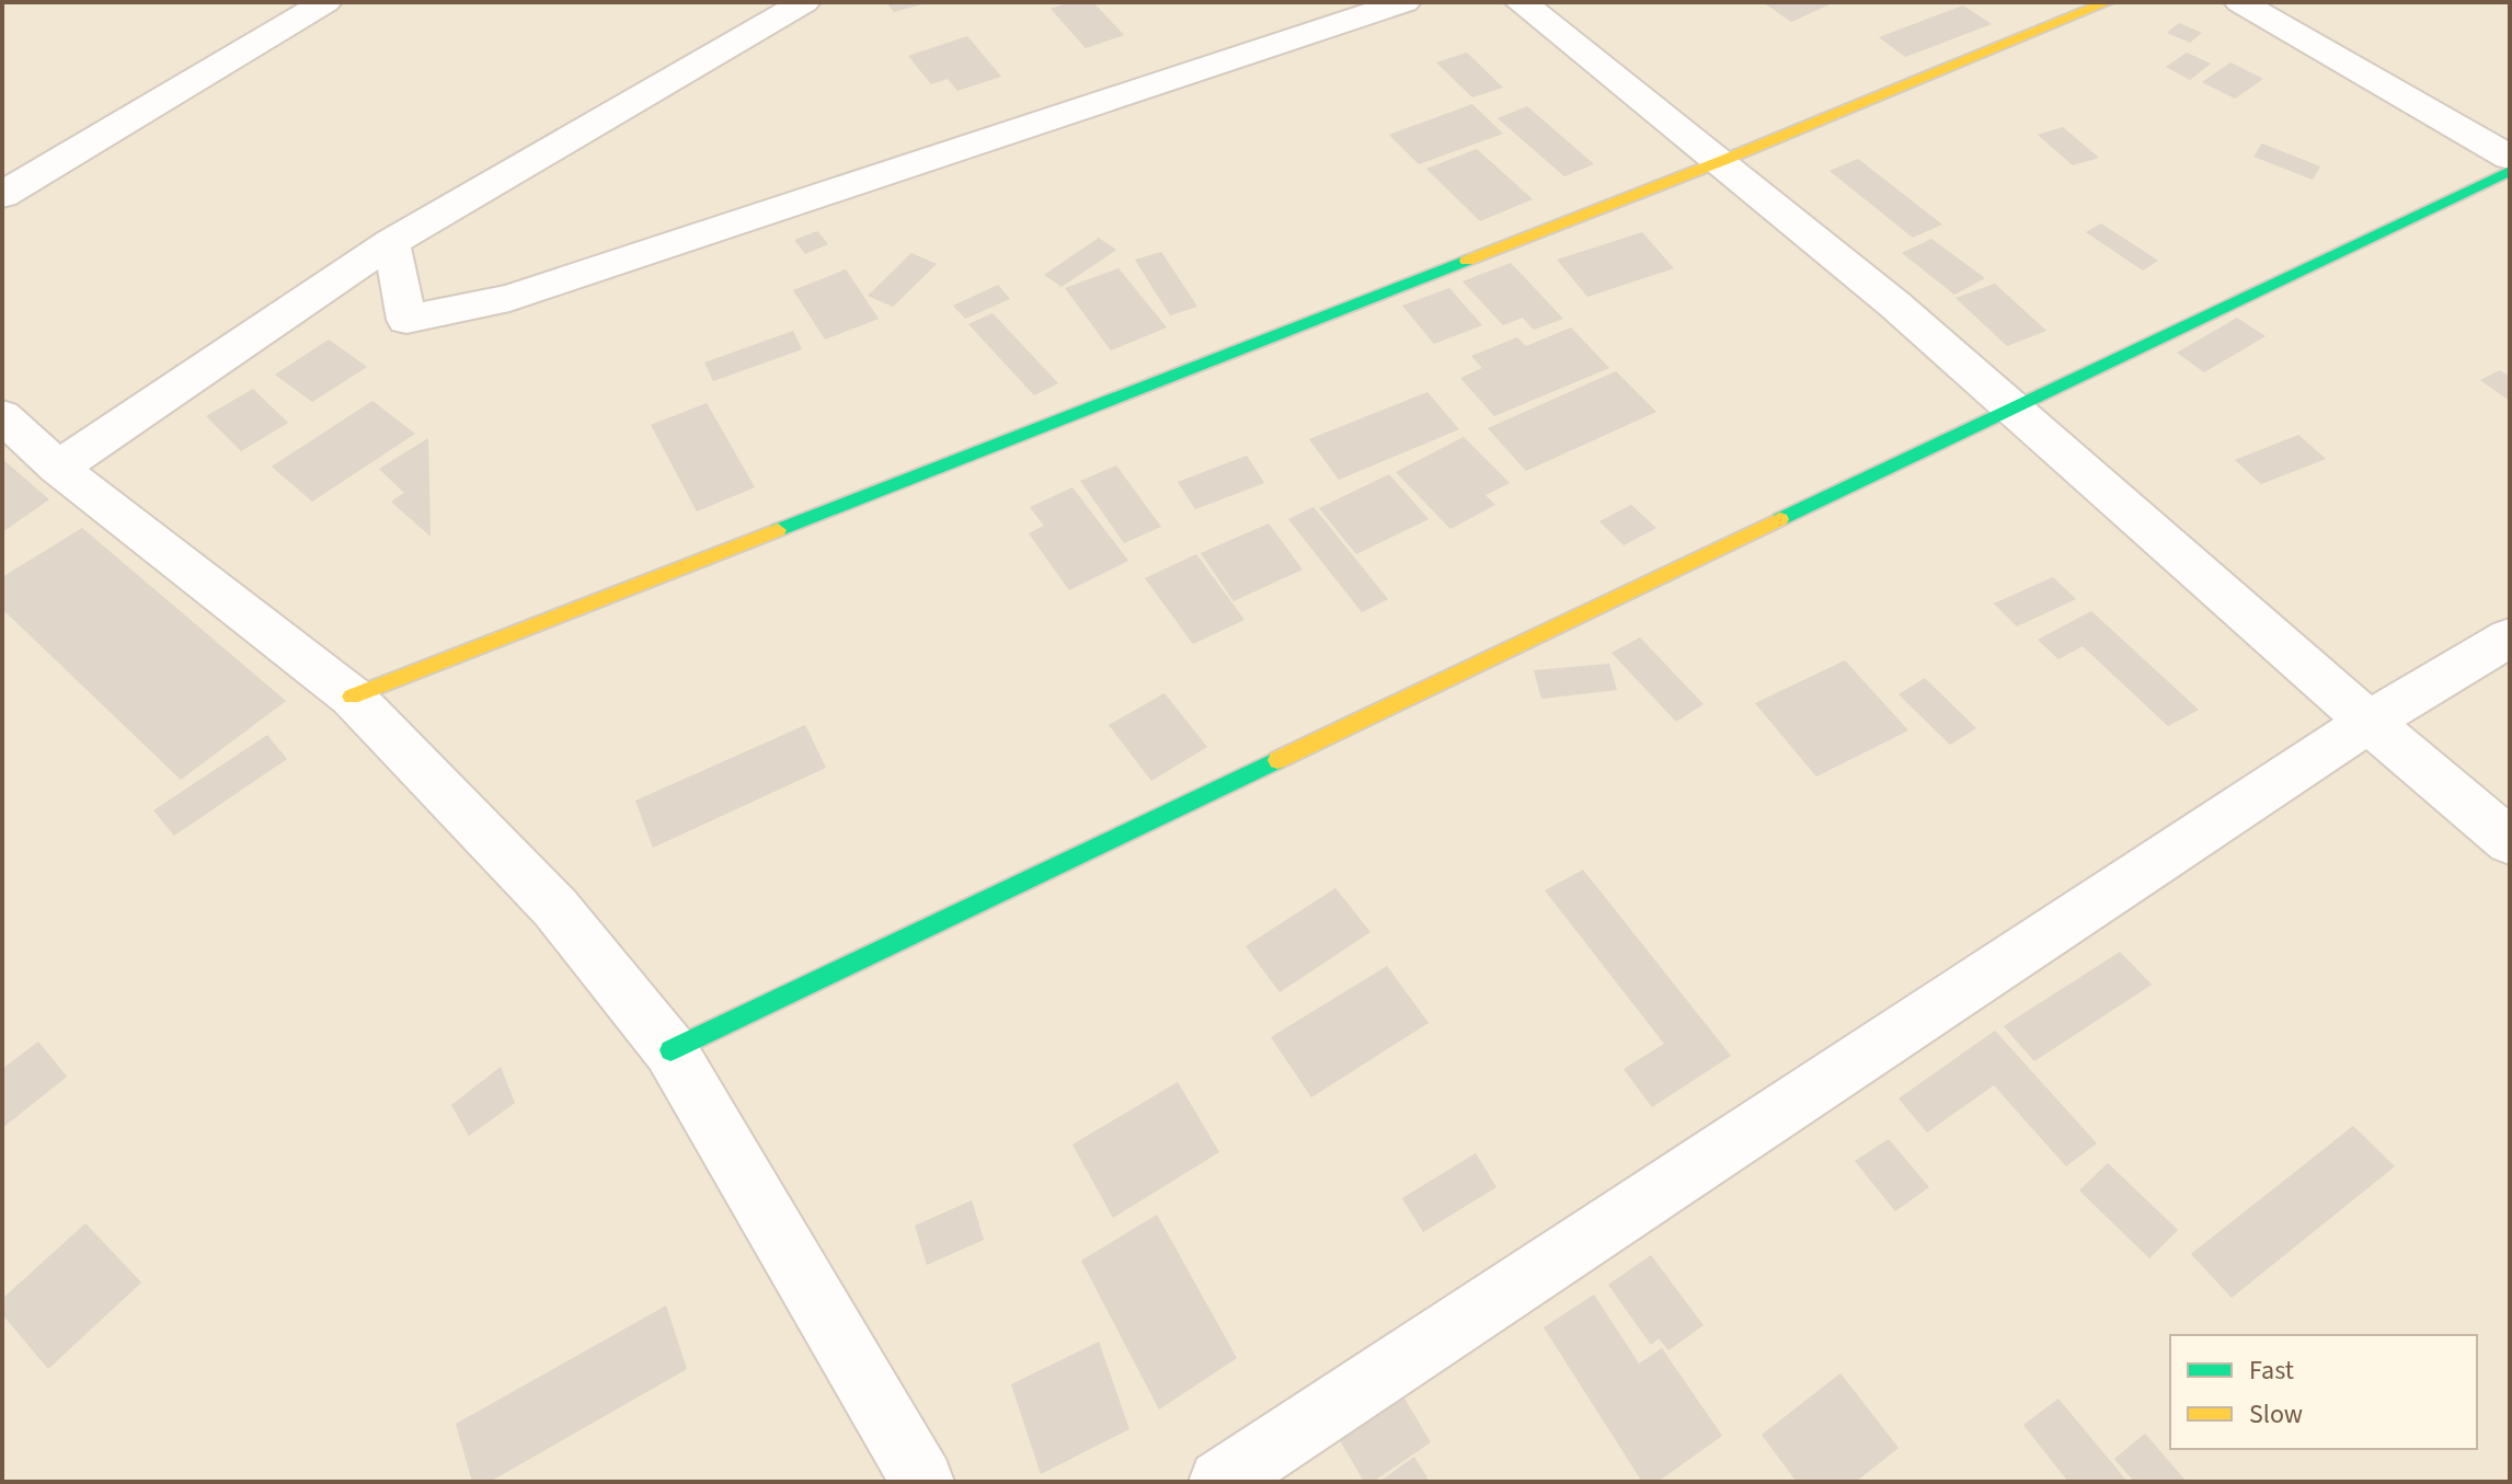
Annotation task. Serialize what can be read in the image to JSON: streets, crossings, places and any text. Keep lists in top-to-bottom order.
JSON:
{
  "legend": ["Fast", "Slow"]
}
